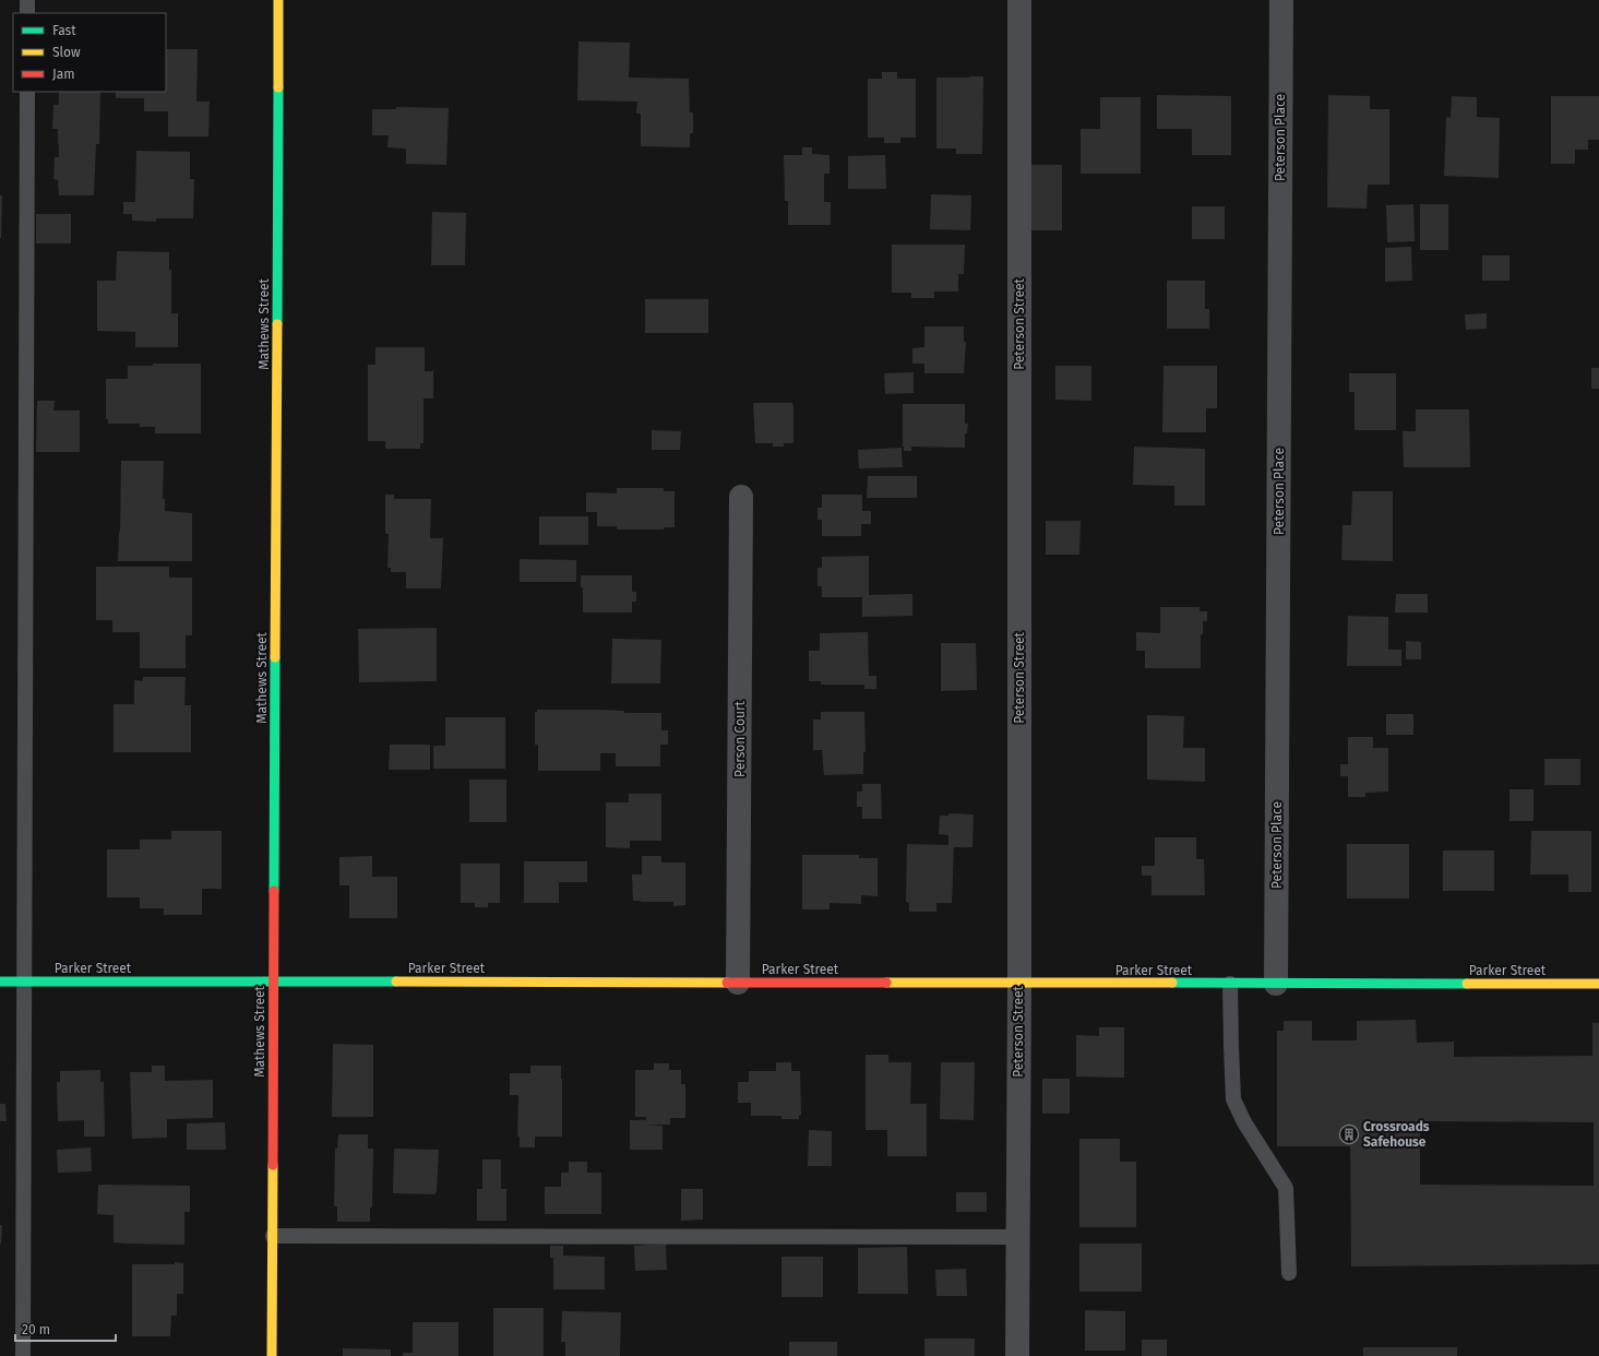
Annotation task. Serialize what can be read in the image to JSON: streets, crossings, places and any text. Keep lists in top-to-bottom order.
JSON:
{
  "streets": {
    "street": [
      "Peterson Place",
      "Mathews Street",
      "Peterson Street",
      "Person Court",
      "Parker Street"
    ]
  },
  "crossings": [
    ["Peterson Place", "Parker Street"],
    ["Mathews Street", "Parker Street"],
    ["Peterson Street", "Parker Street"],
    ["Person Court", "Parker Street"]
  ],
  "places": {
    "building": ["Crossroads Safehouse"]
  },
  "legend": ["Fast", "Slow", "Jam"],
  "scale_bar": "20 m"
}
